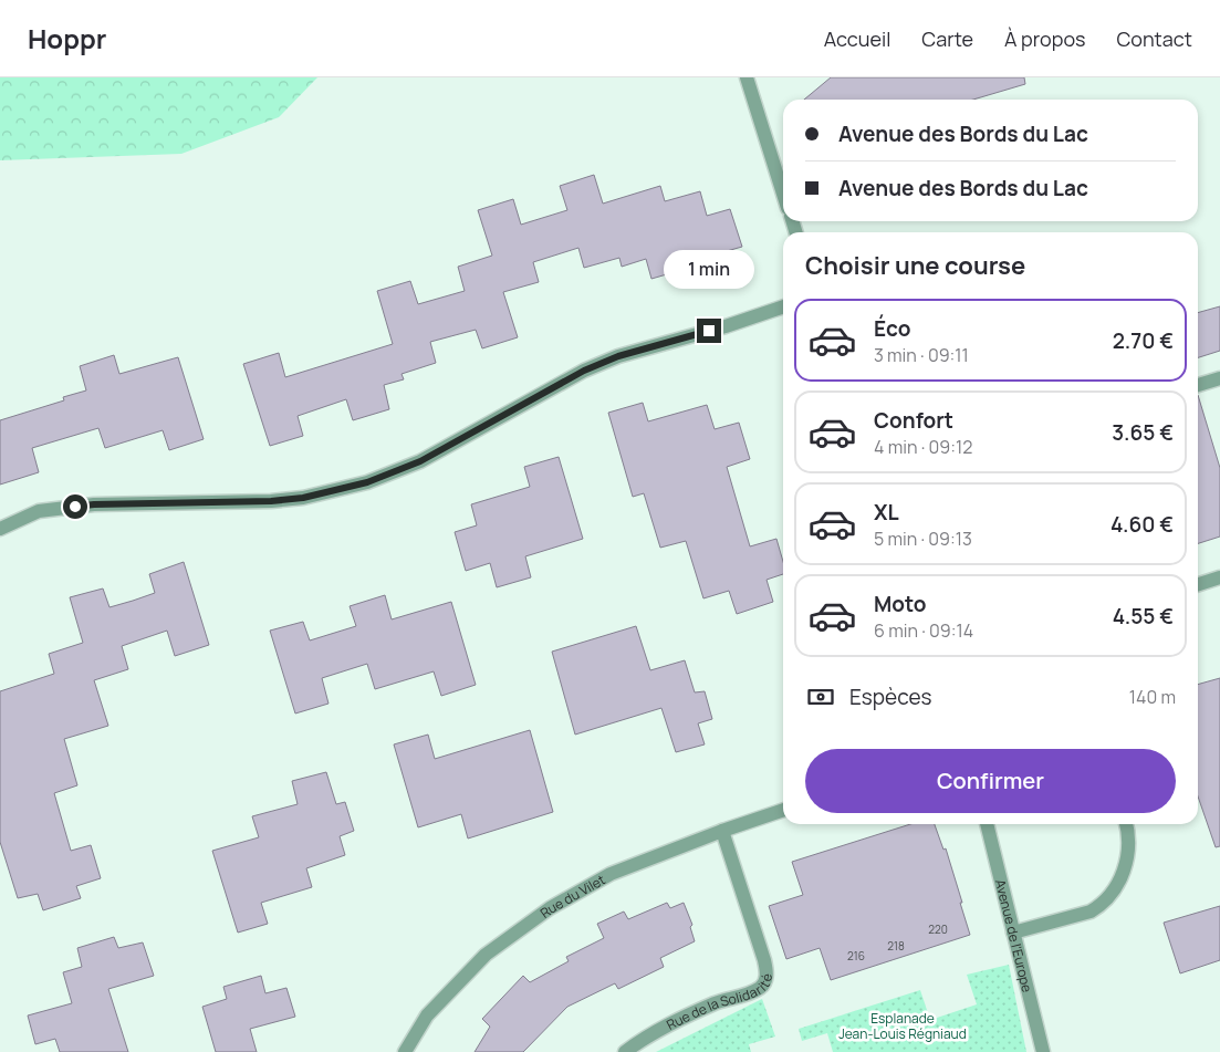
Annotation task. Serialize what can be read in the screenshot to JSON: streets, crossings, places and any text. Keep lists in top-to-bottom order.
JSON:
{
  "streets": {
    "street": ["Rue du Vilet", "Avenue de l'Europe", "Rue de la Solidarité"]
  },
  "crossings": [
    ["Rue du Vilet", "Rue de la Solidarité"]
  ],
  "parks": ["Esplanade Jean-Louis Régniaud"],
  "house_numbers": ["220", "218", "216"],
  "page": {
    "header": "Hoppr",
    "nav": [
      "Accueil",
      "Carte",
      "À propos",
      "Contact"
    ],
    "banner": ["Avenue des Bords du Lac", "Avenue des Bords du Lac"],
    "heading": "Choisir une course",
    "bubble": "1 min",
    "list": [
      {
        "name": "Éco",
        "note": "3 min · 09:11",
        "value": "2.70 €"
      },
      {
        "name": "Confort",
        "note": "4 min · 09:12",
        "value": "3.65 €"
      },
      {
        "name": "XL",
        "note": "5 min · 09:13",
        "value": "4.60 €"
      },
      {
        "name": "Moto",
        "note": "6 min · 09:14",
        "value": "4.55 €"
      }
    ],
    "pay": ["Espèces", "140 m"],
    "buttons": "Confirmer"
  }
}
